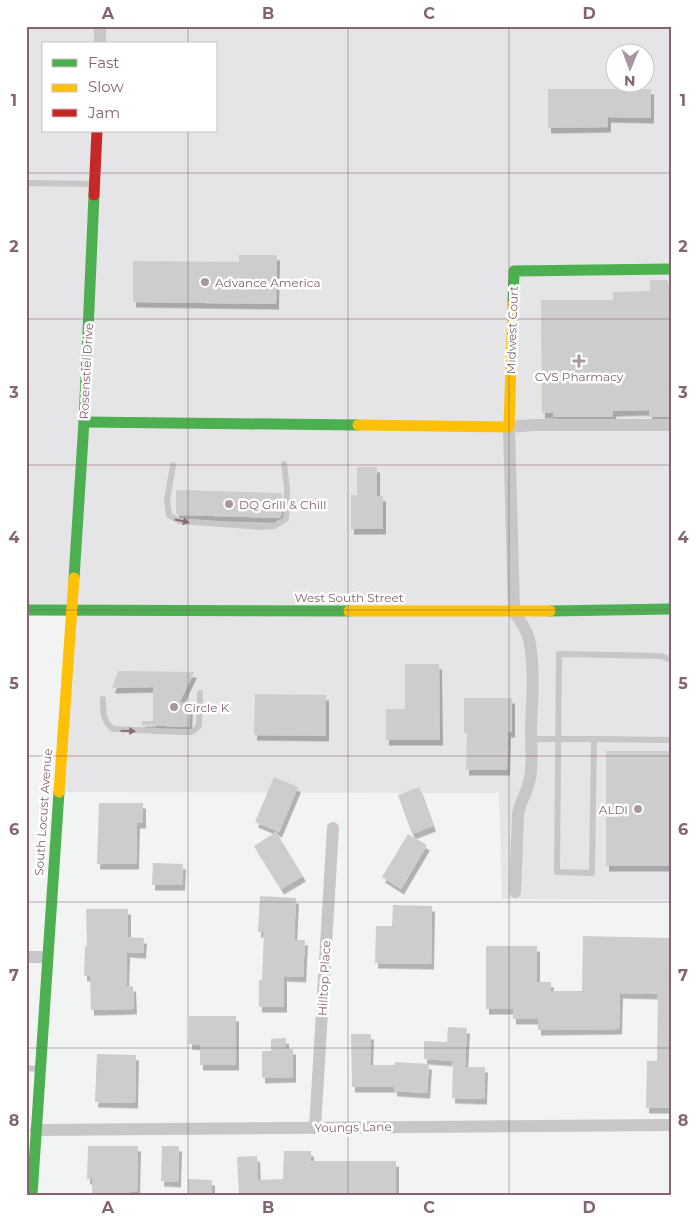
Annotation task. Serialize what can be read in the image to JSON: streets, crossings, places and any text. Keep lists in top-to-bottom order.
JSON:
{
  "streets": {
    "street": [
      "Midwest Court",
      "Rosenstiel Drive",
      "West South Street",
      "South Locust Avenue",
      "Hilltop Place",
      "Youngs Lane"
    ]
  },
  "crossings": [
    ["Midwest Court", "West South Street"],
    ["Rosenstiel Drive", "West South Street"],
    ["Rosenstiel Drive", "South Locust Avenue"],
    ["West South Street", "South Locust Avenue"],
    ["South Locust Avenue", "Youngs Lane"],
    ["Hilltop Place", "Youngs Lane"]
  ],
  "places": {
    "other": [
      "Advance America",
      "DQ Grill & Chill",
      "Circle K",
      "ALDI"
    ],
    "health": ["CVS Pharmacy"]
  },
  "legend": ["Fast", "Slow", "Jam"],
  "north": "bottom",
  "grid": {
    "columns": [
      "A",
      "B",
      "C",
      "D"
    ],
    "rows": [
      "1",
      "2",
      "3",
      "4",
      "5",
      "6",
      "7",
      "8"
    ]
  }
}
